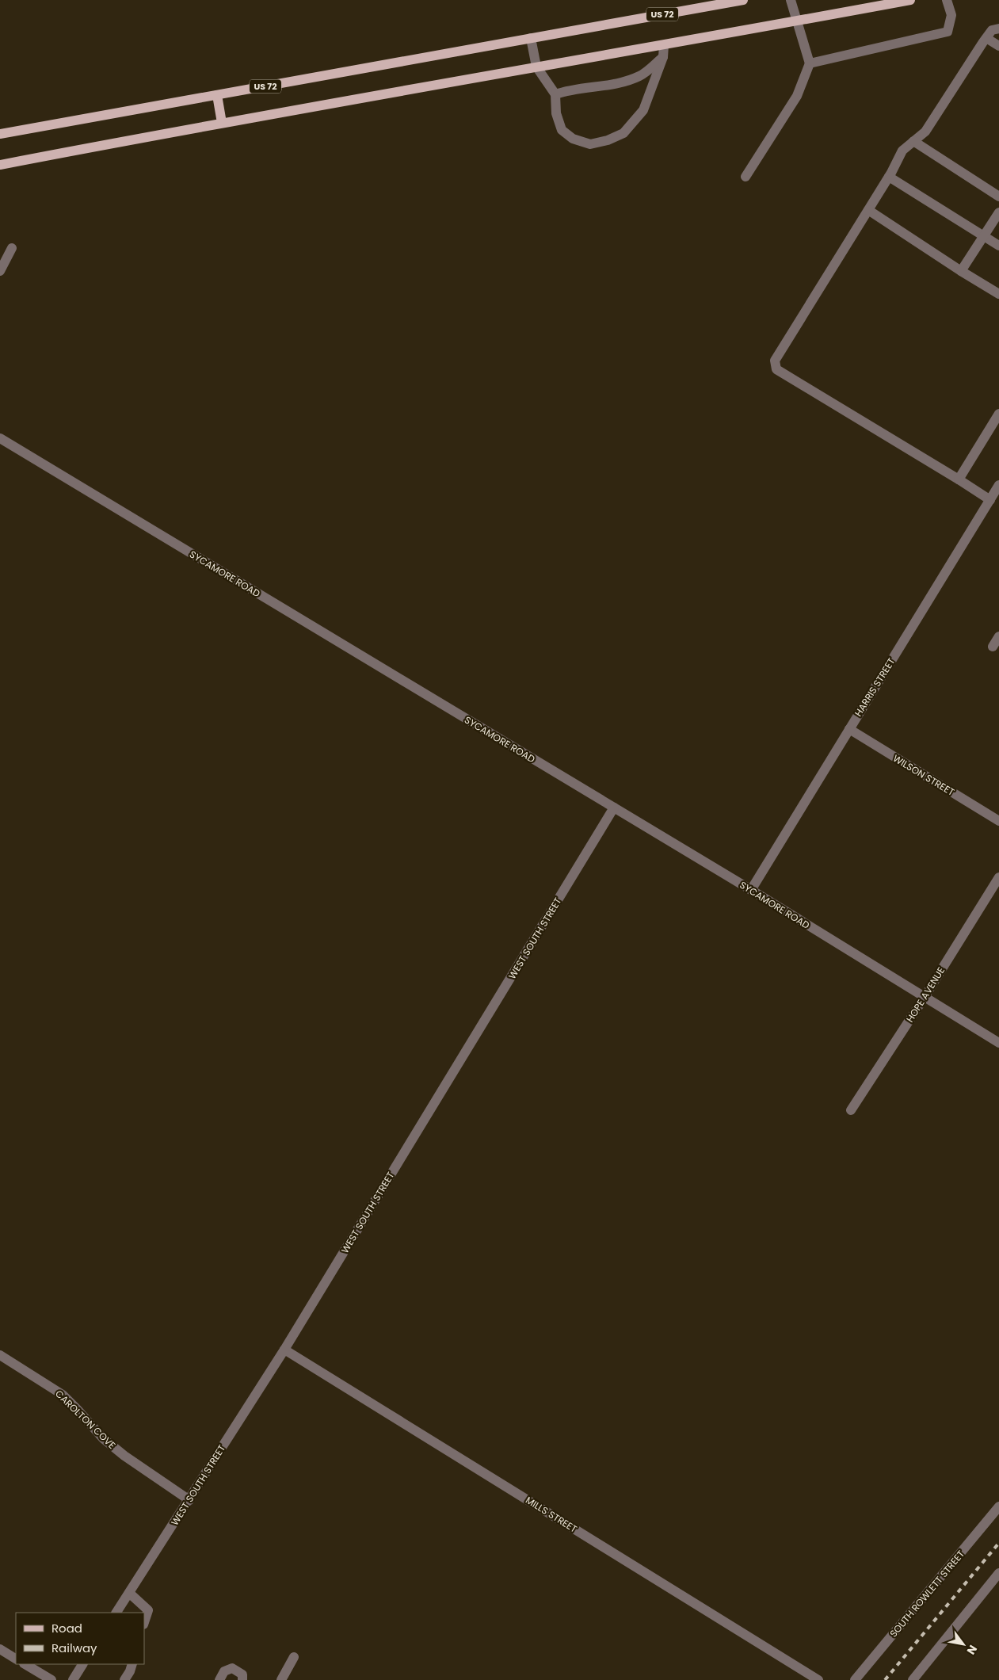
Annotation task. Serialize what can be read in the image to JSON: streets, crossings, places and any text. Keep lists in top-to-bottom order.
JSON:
{
  "streets": {
    "main road": ["US 72"],
    "street": [
      "SYCAMORE ROAD",
      "HARRIS STREET",
      "WILSON STREET",
      "WEST SOUTH STREET",
      "HOPE AVENUE",
      "CAROLTON COVE",
      "MILLS STREET",
      "SOUTH ROWLETT STREET"
    ]
  },
  "crossings": [
    ["SYCAMORE ROAD", "HARRIS STREET"],
    ["SYCAMORE ROAD", "WEST SOUTH STREET"],
    ["SYCAMORE ROAD", "HOPE AVENUE"],
    ["HARRIS STREET", "WILSON STREET"],
    ["WEST SOUTH STREET", "CAROLTON COVE"],
    ["WEST SOUTH STREET", "MILLS STREET"]
  ],
  "legend": ["Road", "Railway"],
  "north": "bottom right"
}
